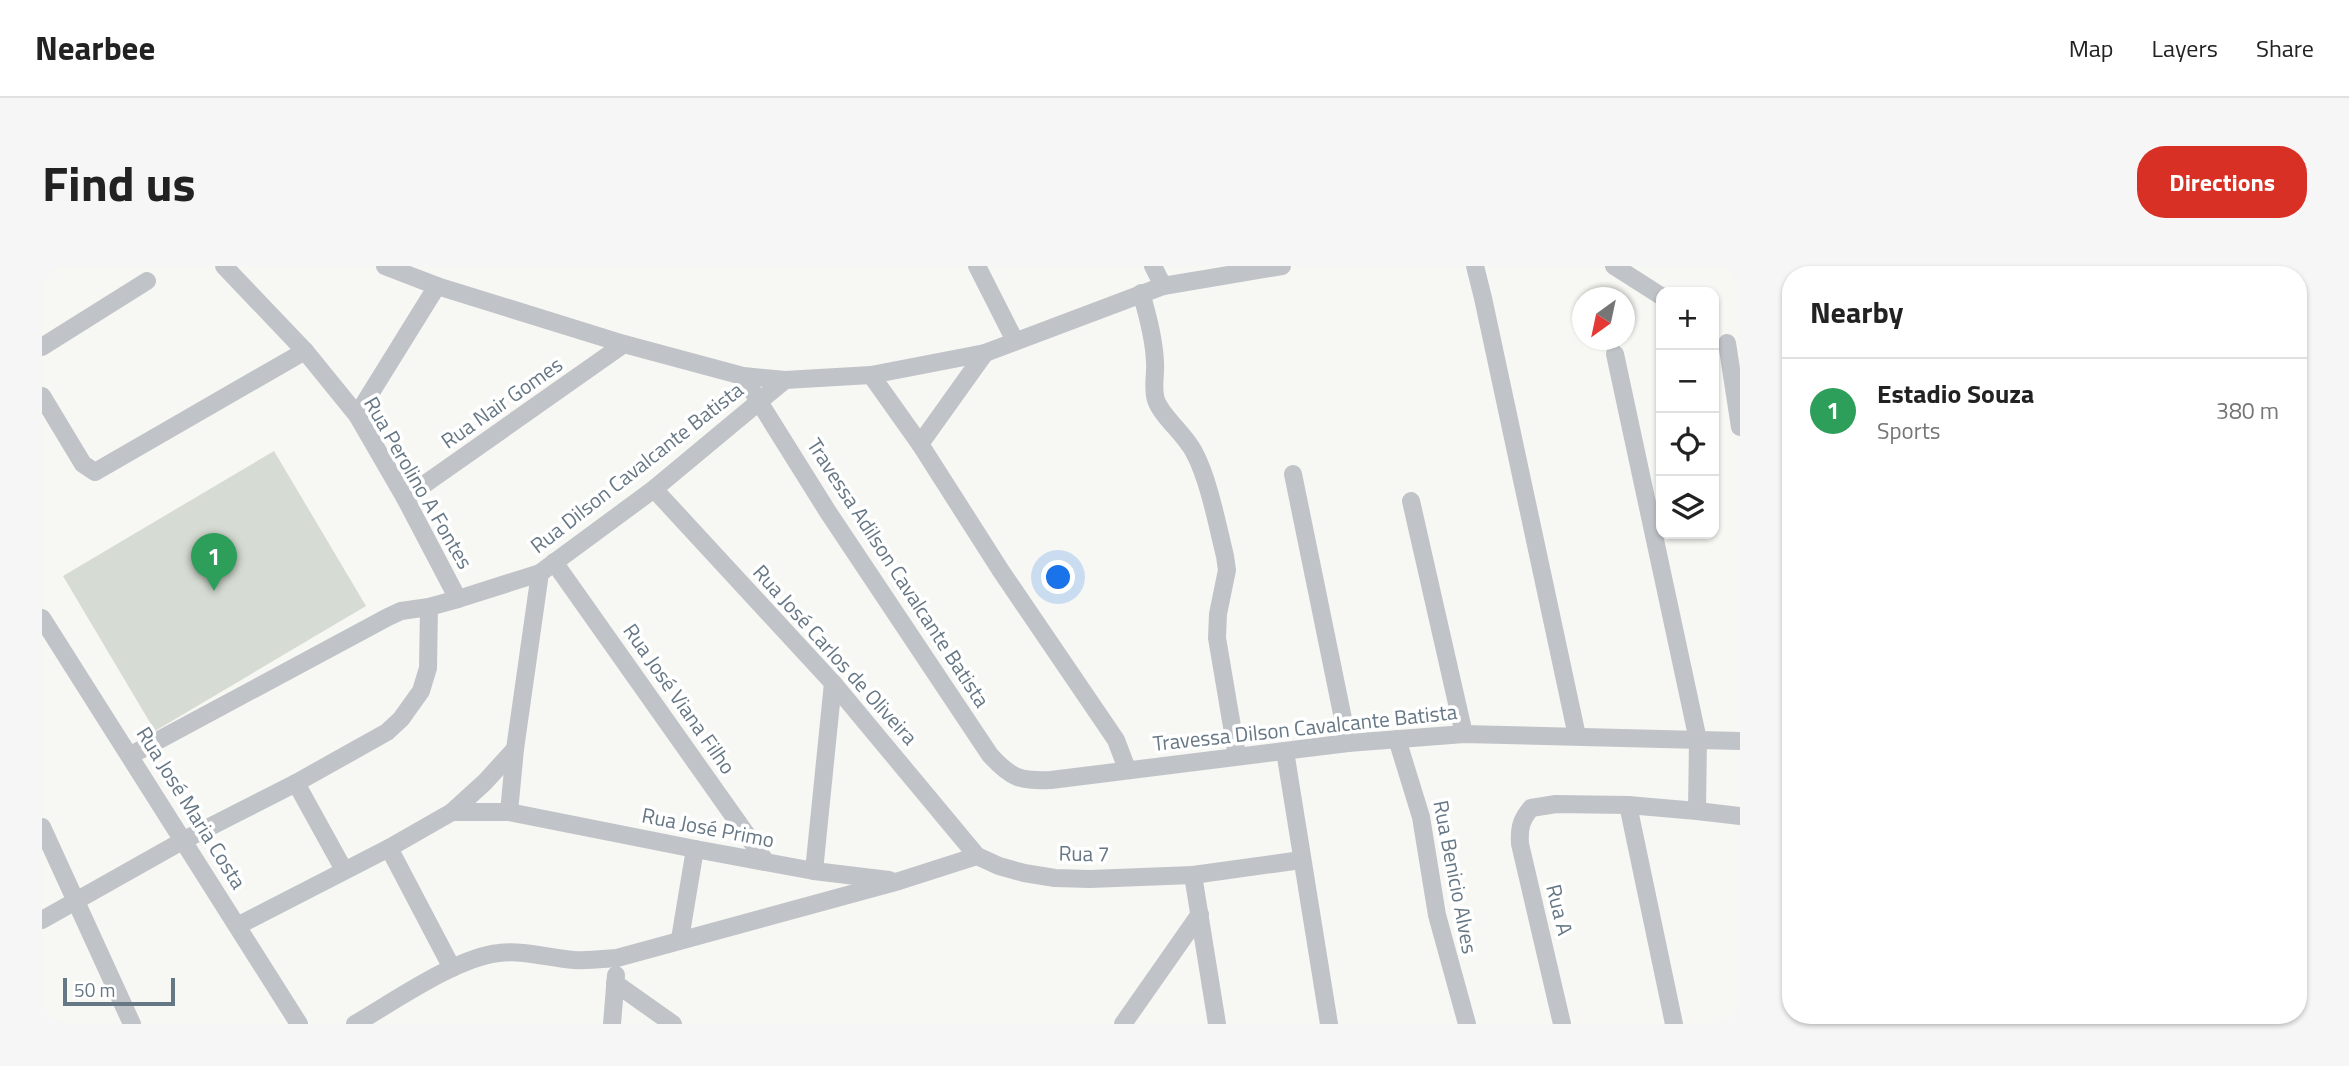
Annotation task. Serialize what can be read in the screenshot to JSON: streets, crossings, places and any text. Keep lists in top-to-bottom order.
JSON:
{
  "streets": {
    "street": [
      "Rua Nair Gomes",
      "Rua Dilson Cavalcante Batista",
      "Rua Perolino A Fontes",
      "Travessa Adilson Cavalcante Batista",
      "Rua José Carlos de Oliveira",
      "Rua José Viana Filho",
      "Travessa Dilson Cavalcante Batista",
      "Rua José Maria Costa",
      "Rua José Primo",
      "Rua 7",
      "Rua Benicio Alves",
      "Rua A"
    ]
  },
  "crossings": [
    ["Rua Nair Gomes", "Rua Perolino A Fontes"],
    ["Rua Dilson Cavalcante Batista", "Rua Perolino A Fontes"],
    ["Rua Dilson Cavalcante Batista", "Travessa Adilson Cavalcante Batista"],
    ["Rua Dilson Cavalcante Batista", "Rua José Carlos de Oliveira"],
    ["Rua Dilson Cavalcante Batista", "Rua José Viana Filho"],
    ["Rua Dilson Cavalcante Batista", "Rua José Maria Costa"],
    ["Travessa Adilson Cavalcante Batista", "Travessa Dilson Cavalcante Batista"],
    ["Rua José Carlos de Oliveira", "Rua 7"],
    ["Rua José Viana Filho", "Rua José Primo"],
    ["Travessa Dilson Cavalcante Batista", "Rua Benicio Alves"]
  ],
  "scale_bar": "50 m",
  "north": "bottom left",
  "page": {
    "header": "Nearbee",
    "nav": ["Map", "Layers", "Share"],
    "title": "Find us",
    "buttons": "Directions",
    "heading": "Nearby",
    "map_buttons": ["+", "−"],
    "list": [
      {
        "mark": "1",
        "name": "Estadio Souza",
        "note": "Sports",
        "value": "380 m"
      }
    ],
    "pins": "1",
    "scale": "50 m"
  }
}
